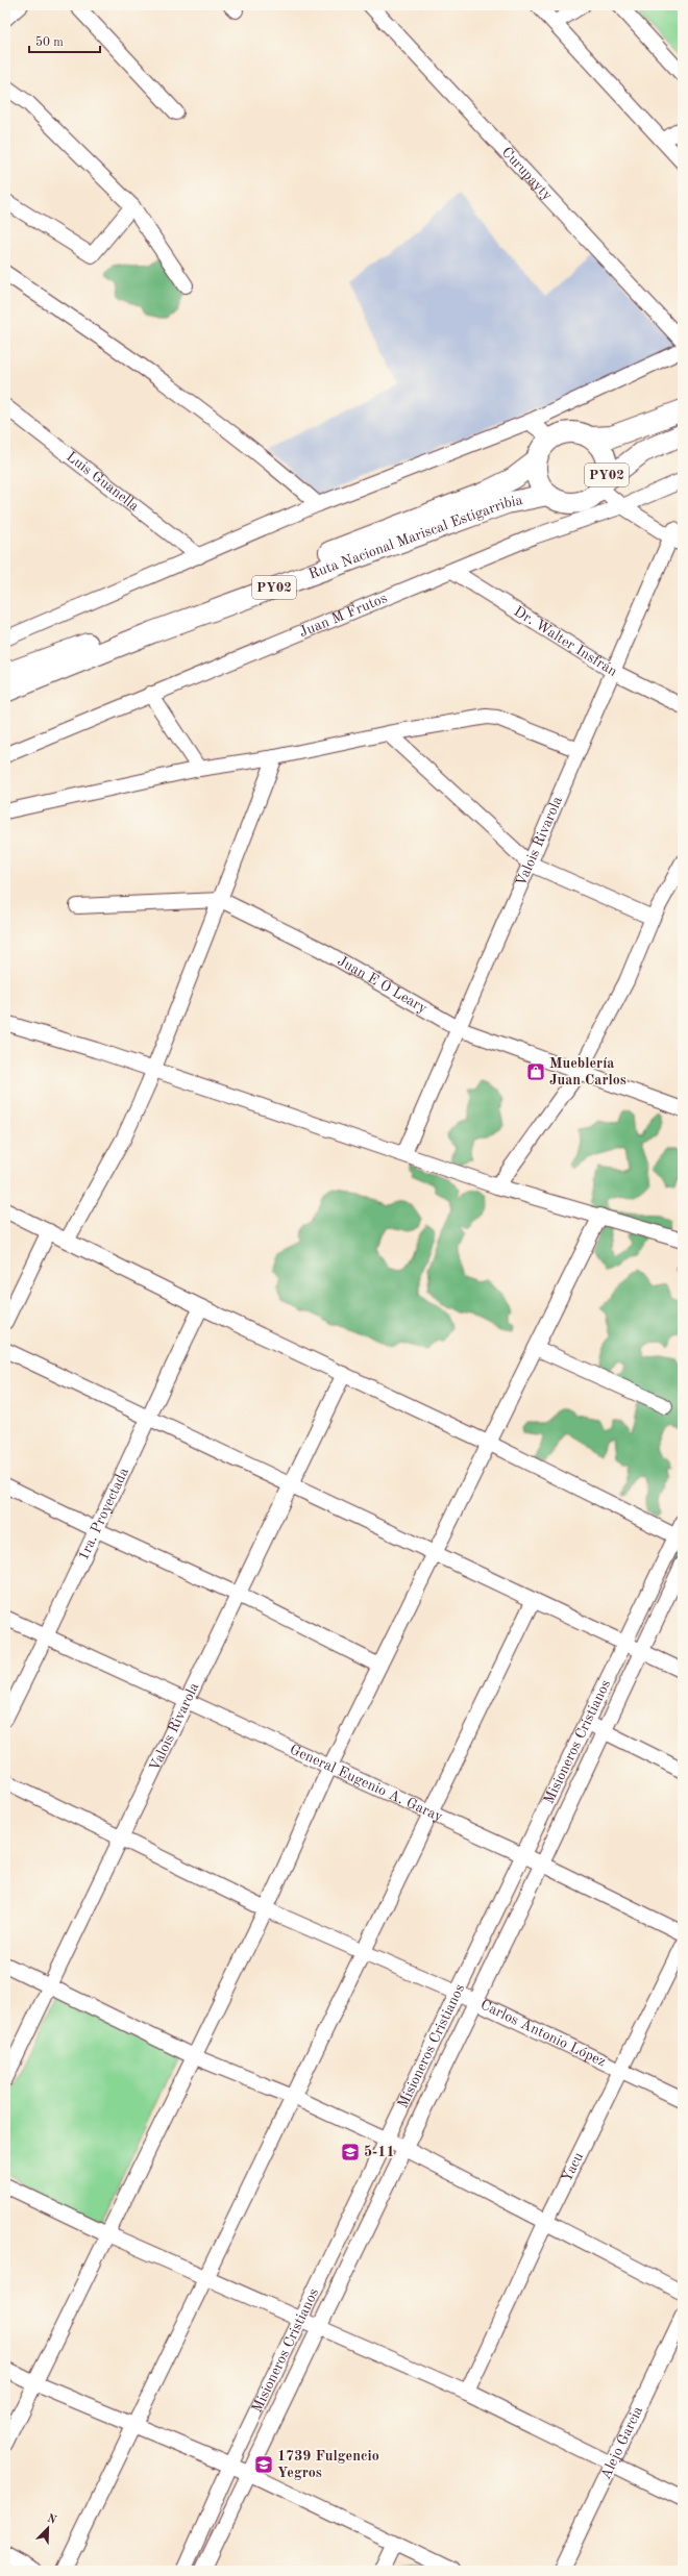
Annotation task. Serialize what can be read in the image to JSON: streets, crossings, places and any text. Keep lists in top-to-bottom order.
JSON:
{
  "streets": {
    "highway": ["PY02", "Ruta Nacional Mariscal Estigarribia"],
    "street": [
      "Curupayty",
      "Luis Guanella",
      "Juan M Frutos",
      "Dr. Walter Insfrán",
      "Valois Rivarola",
      "Juan E O Leary",
      "1ra. Proyectada",
      "Misioneros Cristianos",
      "General Eugenio A. Garay",
      "Carlos Antonio López",
      "Yacu",
      "Alejo Garcia"
    ]
  },
  "crossings": [
    ["PY02", "Ruta Nacional Mariscal Estigarribia"],
    ["Juan M Frutos", "Dr. Walter Insfrán"],
    ["Dr. Walter Insfrán", "Valois Rivarola"],
    ["Valois Rivarola", "Juan E O Leary"],
    ["Valois Rivarola", "General Eugenio A. Garay"],
    ["Valois Rivarola", "Carlos Antonio López"],
    ["1ra. Proyectada", "General Eugenio A. Garay"],
    ["Misioneros Cristianos", "General Eugenio A. Garay"],
    ["Misioneros Cristianos", "Carlos Antonio López"],
    ["Carlos Antonio López", "Yacu"]
  ],
  "places": {
    "shop": ["Mueblería Juan Carlos"],
    "school or university": ["5-11", "1739 Fulgencio Yegros"]
  },
  "scale_bar": "50 m",
  "north": "top right"
}
